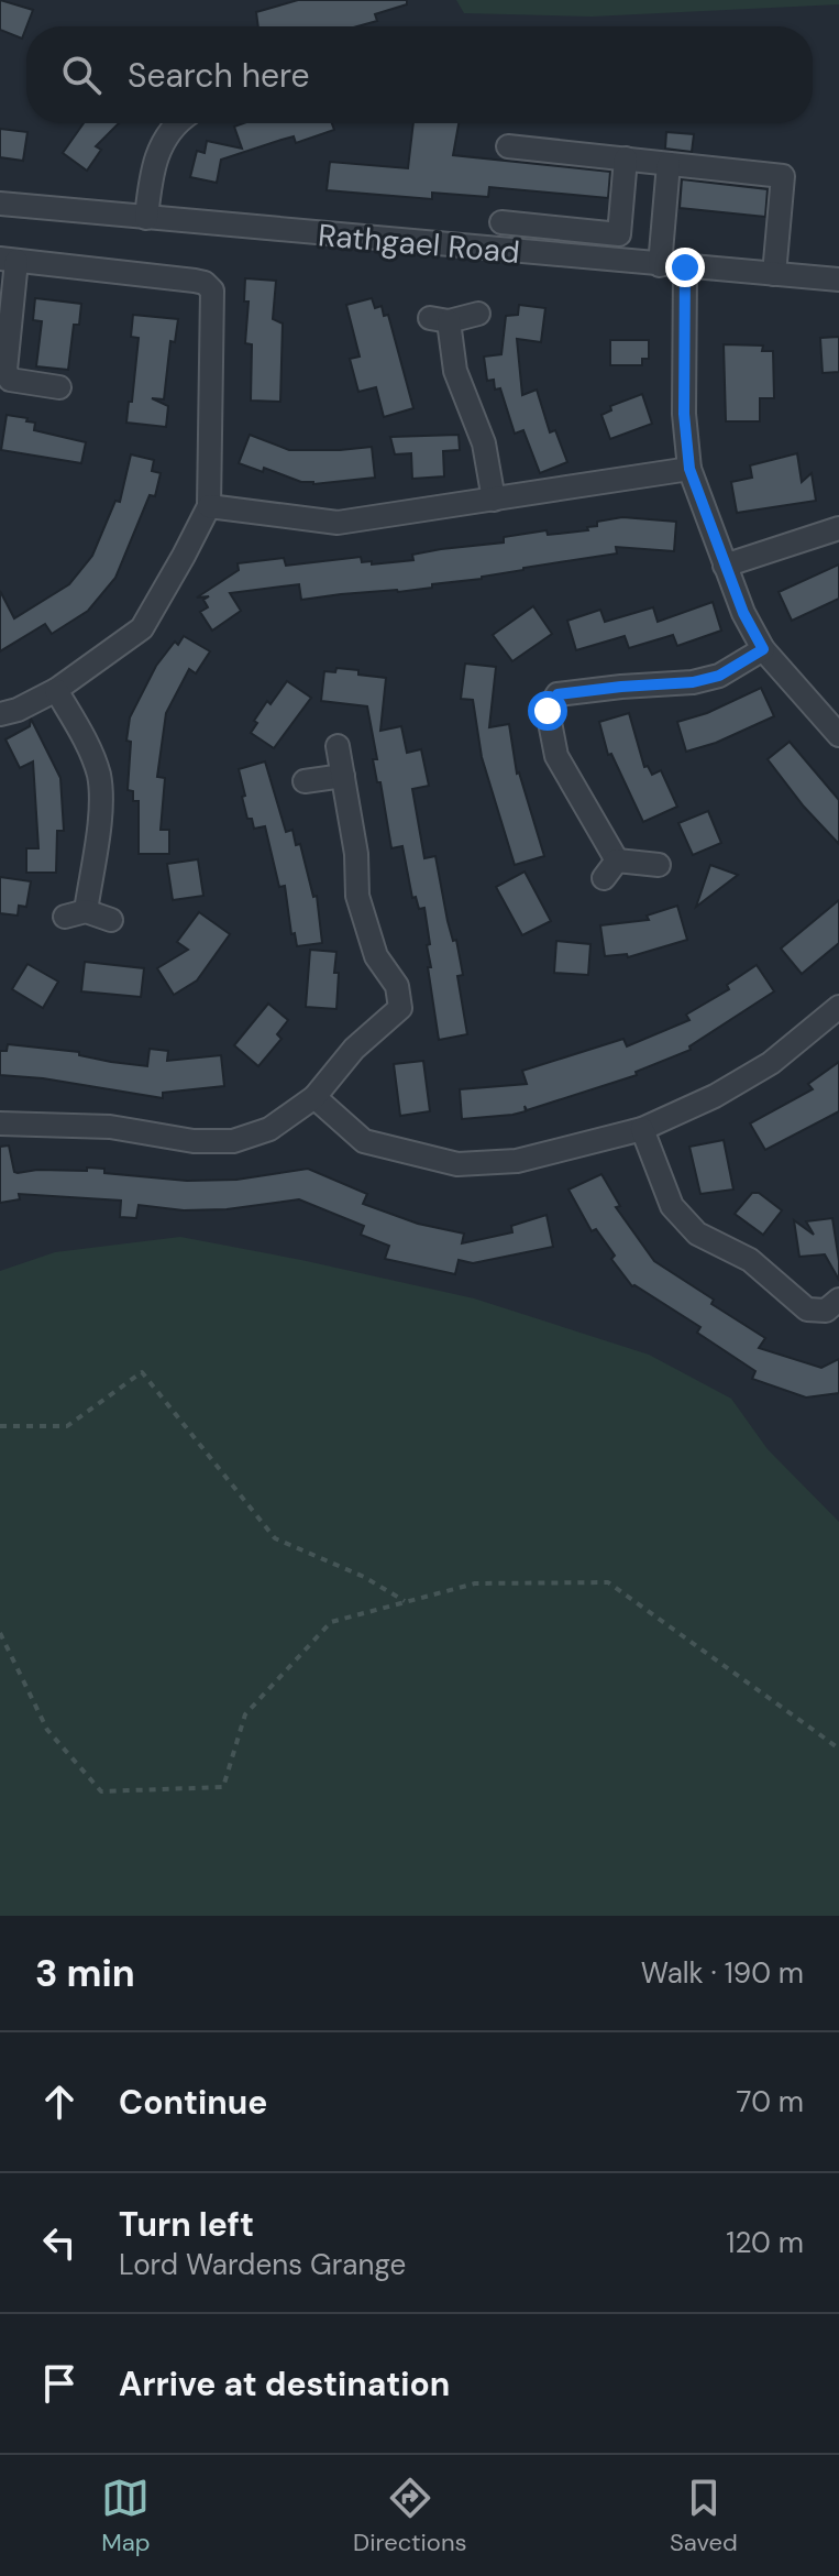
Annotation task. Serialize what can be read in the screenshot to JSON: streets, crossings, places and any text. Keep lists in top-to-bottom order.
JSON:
{
  "streets": {
    "street": ["Rathgael Road"]
  },
  "page": {
    "search": "Search here",
    "heading": ["3 min", "Walk · 190 m"],
    "list": [
      ["Continue", "70 m"],
      ["Turn left", "Lord Wardens Grange", "120 m"],
      "Arrive at destination"
    ],
    "nav": ["Map", "Directions", "Saved"]
  }
}
